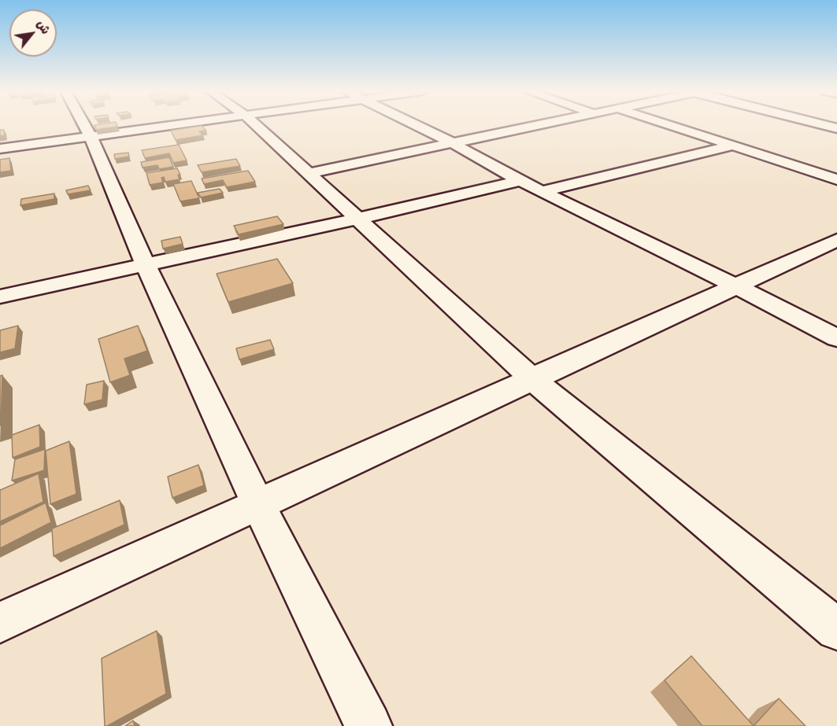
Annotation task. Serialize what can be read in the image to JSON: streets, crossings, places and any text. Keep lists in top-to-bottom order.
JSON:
{
  "north": "top right"
}
